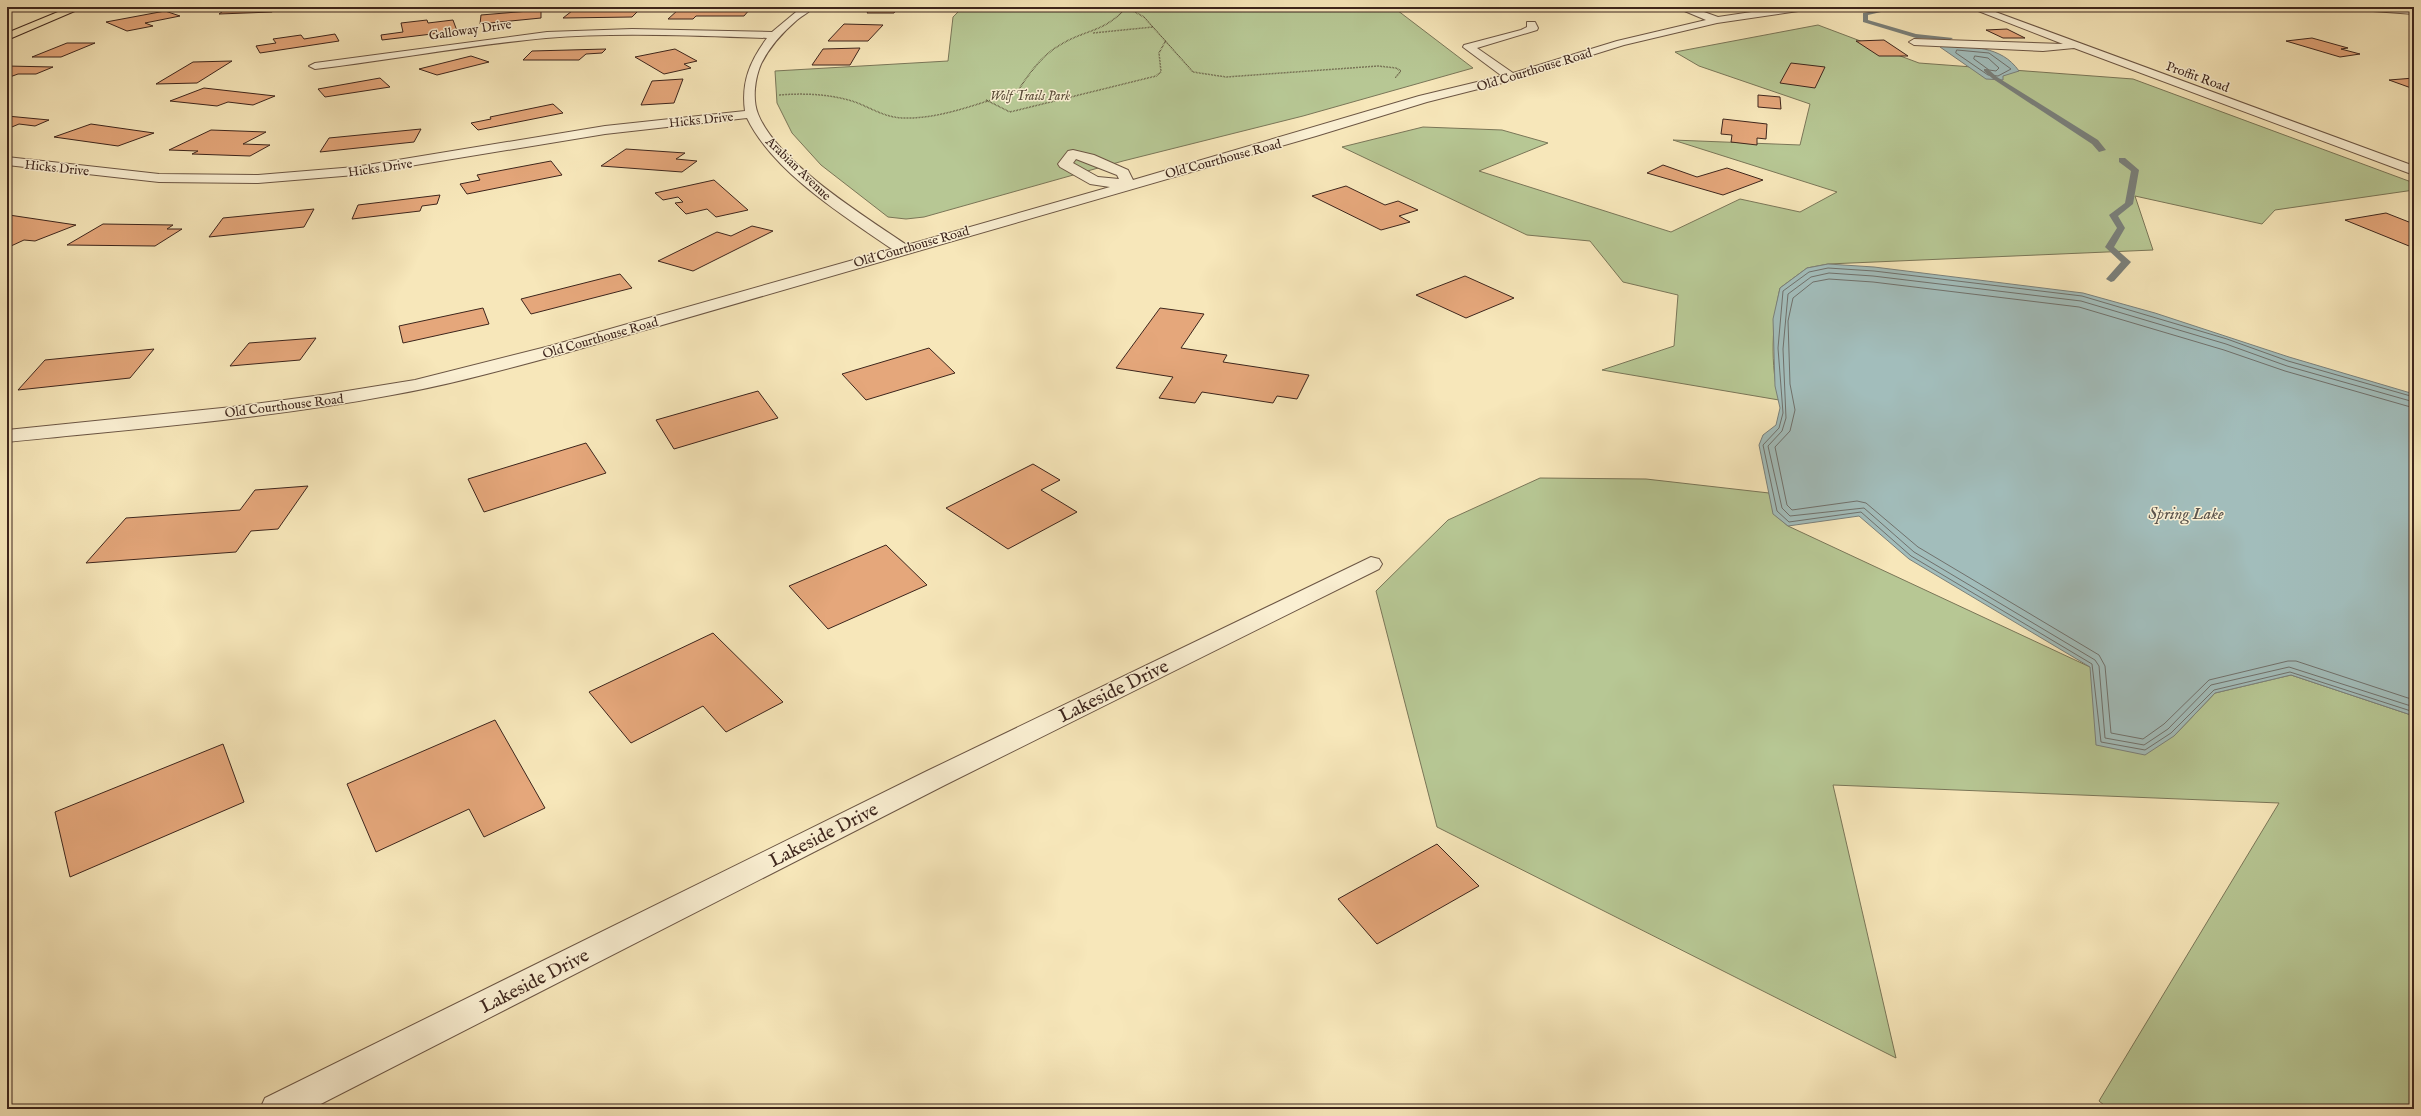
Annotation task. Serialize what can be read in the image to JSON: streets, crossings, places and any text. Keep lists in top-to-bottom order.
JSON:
{
  "streets": {
    "street": [
      "Galloway Drive",
      "Old Courthouse Road",
      "Proffit Road",
      "Hicks Drive",
      "Arabian Avenue",
      "Lakeside Drive"
    ]
  },
  "crossings": [
    ["Galloway Drive", "Arabian Avenue"],
    ["Old Courthouse Road", "Arabian Avenue"],
    ["Hicks Drive", "Arabian Avenue"]
  ],
  "water": ["Spring Lake"],
  "parks": ["Wolf Trails Park"]
}
